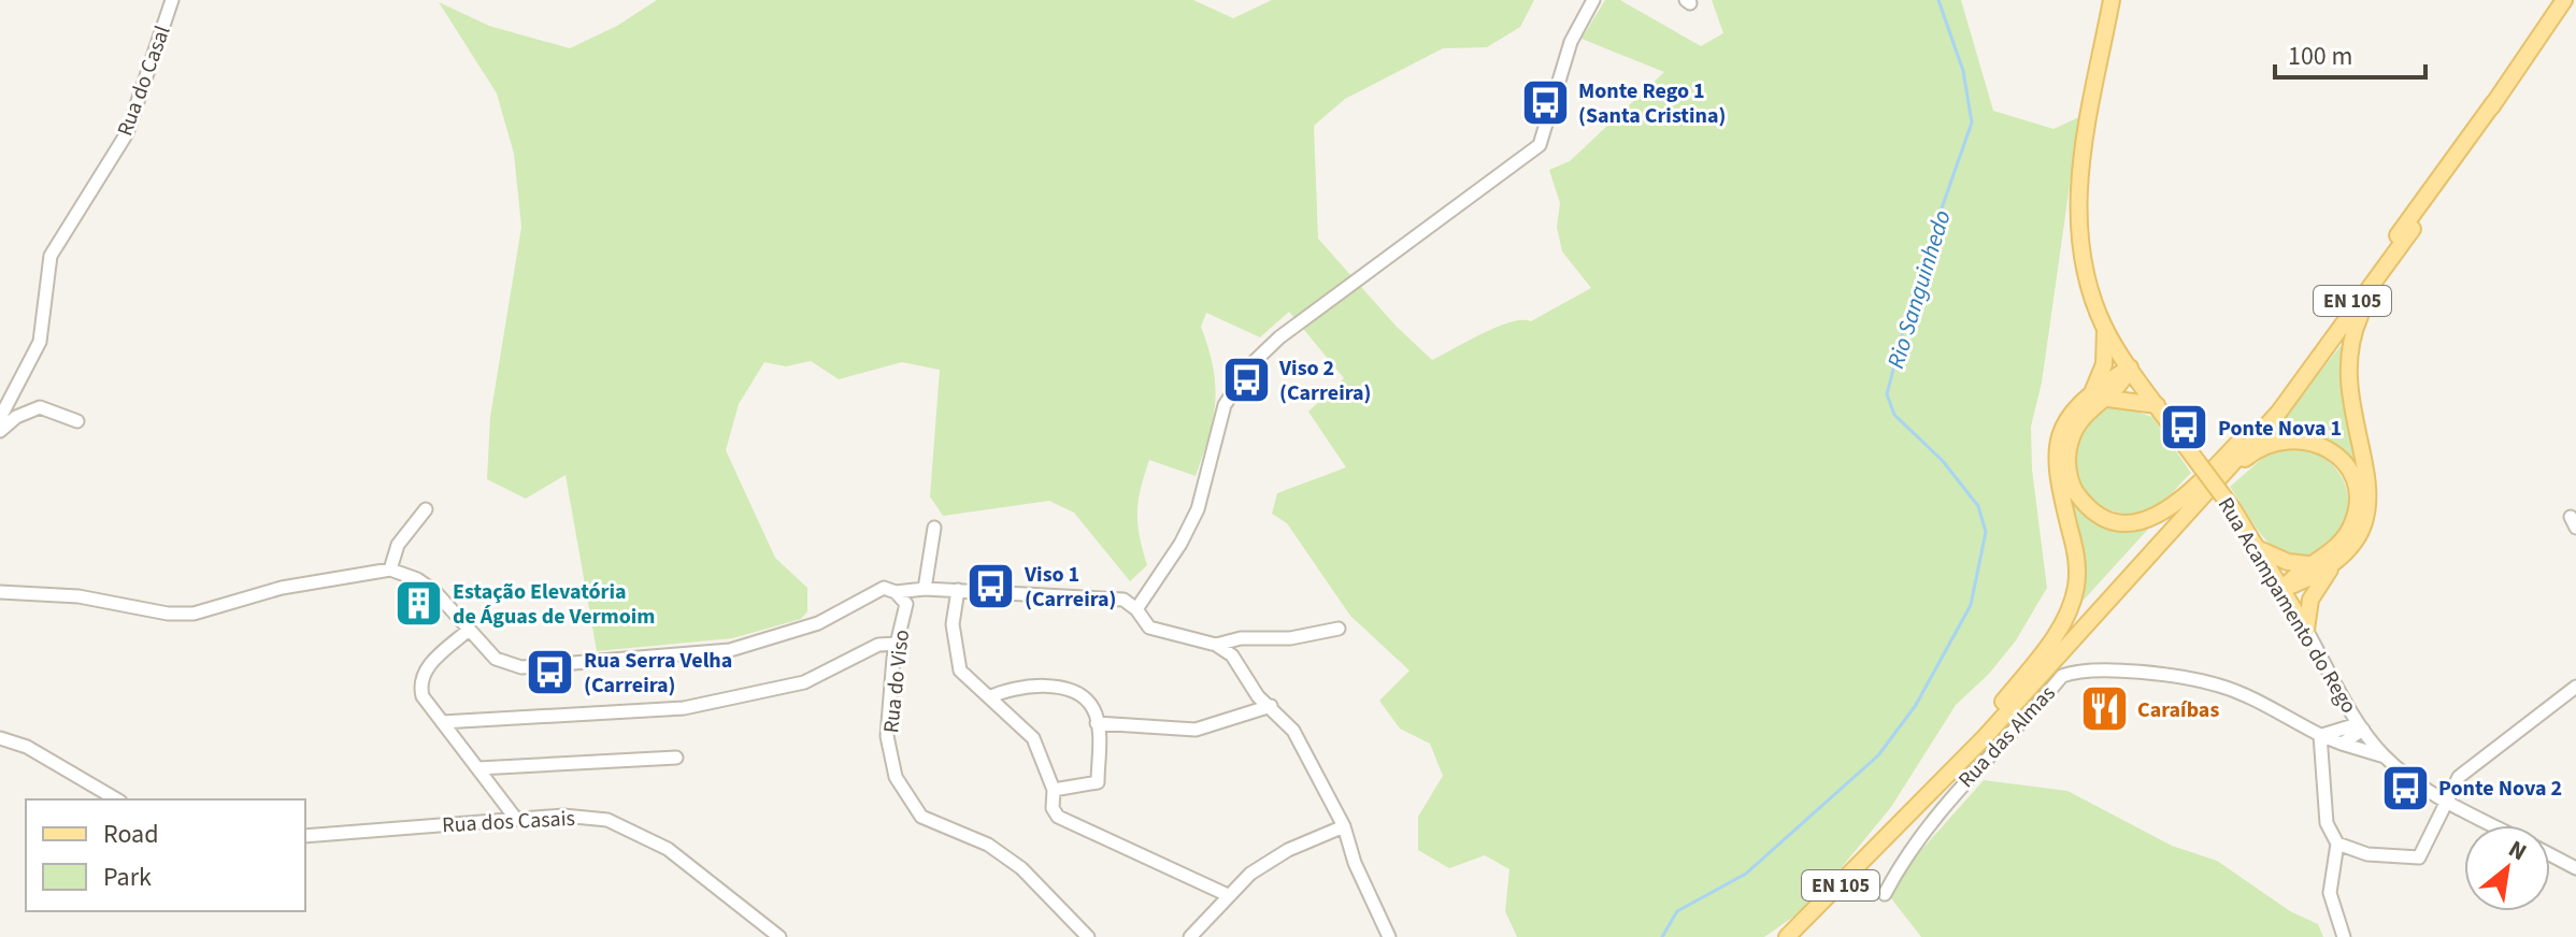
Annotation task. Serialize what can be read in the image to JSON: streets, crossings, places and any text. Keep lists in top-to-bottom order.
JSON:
{
  "streets": {
    "main road": ["EN 105", "Rua Acampamento do Rego"],
    "street": [
      "Rua do Casal",
      "Rua do Viso",
      "Rua das Almas",
      "Rua dos Casais"
    ]
  },
  "water": ["Rio Sanguinhedo"],
  "places": {
    "bus stop": [
      "Monte Rego 1 (Santa Cristina)",
      "Viso 2 (Carreira)",
      "Ponte Nova 1",
      "Viso 1 (Carreira)",
      "Rua Serra Velha (Carreira)",
      "Ponte Nova 2"
    ],
    "building": ["Estação Elevatória de Águas de Vermoim"],
    "restaurant": ["Caraíbas"]
  },
  "legend": ["Road", "Park"],
  "scale_bar": "100 m",
  "north": "top right"
}
